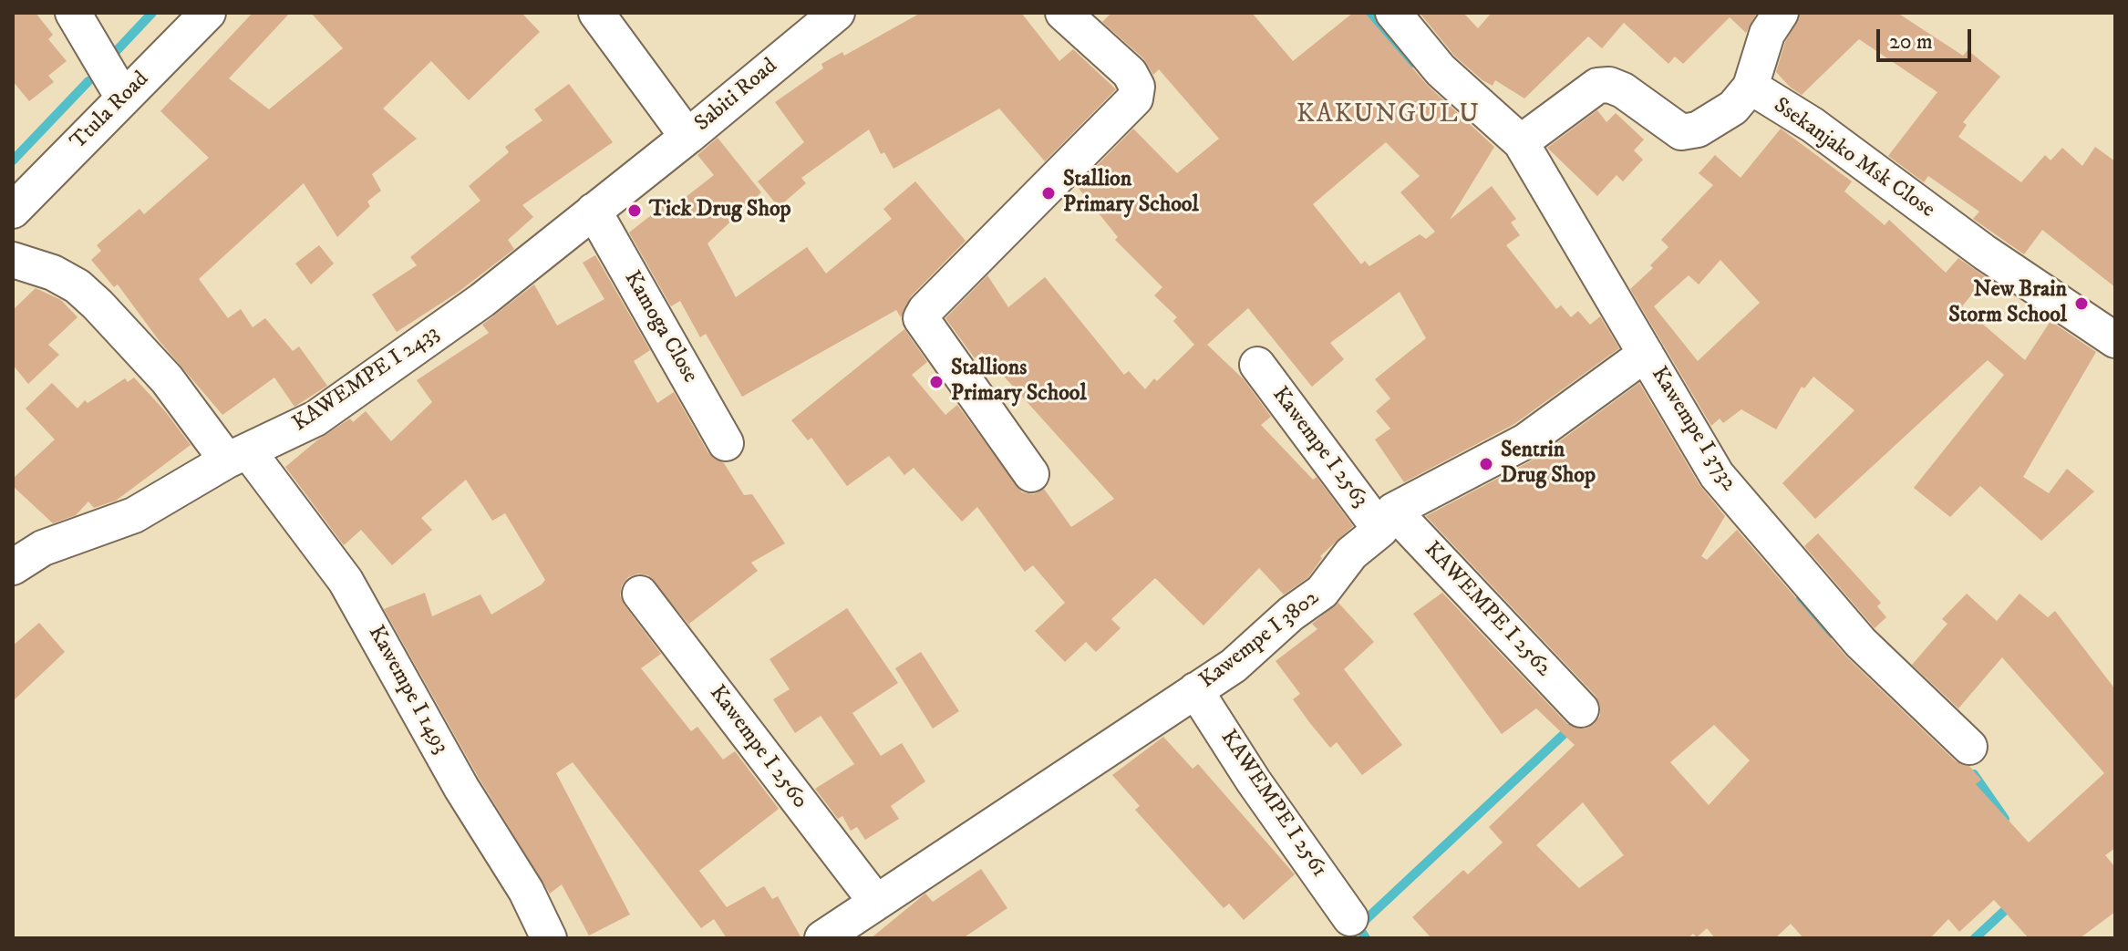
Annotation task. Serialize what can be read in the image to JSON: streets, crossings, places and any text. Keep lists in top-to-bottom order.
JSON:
{
  "streets": {
    "street": [
      "Sabiti Road",
      "Ttula Road",
      "Ssekanjako Msk Close",
      "Kamoga Close",
      "KAWEMPE I 2433",
      "Kawempe I 3732",
      "Kawempe I 2563",
      "KAWEMPE I 2562",
      "Kawempe I 3802",
      "Kawempe I 1493",
      "Kawempe I 2560",
      "KAWEMPE I 2561"
    ]
  },
  "crossings": [
    ["Sabiti Road", "KAWEMPE I 2433"],
    ["Ssekanjako Msk Close", "Kawempe I 3732"],
    ["Kamoga Close", "KAWEMPE I 2433"],
    ["KAWEMPE I 2433", "Kawempe I 1493"],
    ["Kawempe I 3732", "Kawempe I 3802"],
    ["Kawempe I 2563", "KAWEMPE I 2562"],
    ["Kawempe I 2563", "Kawempe I 3802"],
    ["KAWEMPE I 2562", "Kawempe I 3802"],
    ["Kawempe I 3802", "Kawempe I 2560"],
    ["Kawempe I 3802", "KAWEMPE I 2561"]
  ],
  "districts": ["KAKUNGULU"],
  "places": [
    "Stallion Primary School",
    "Tick Drug Shop",
    "New Brain Storm School",
    "Stallions Primary School",
    "Sentrin Drug Shop"
  ],
  "scale_bar": "20 m"
}
